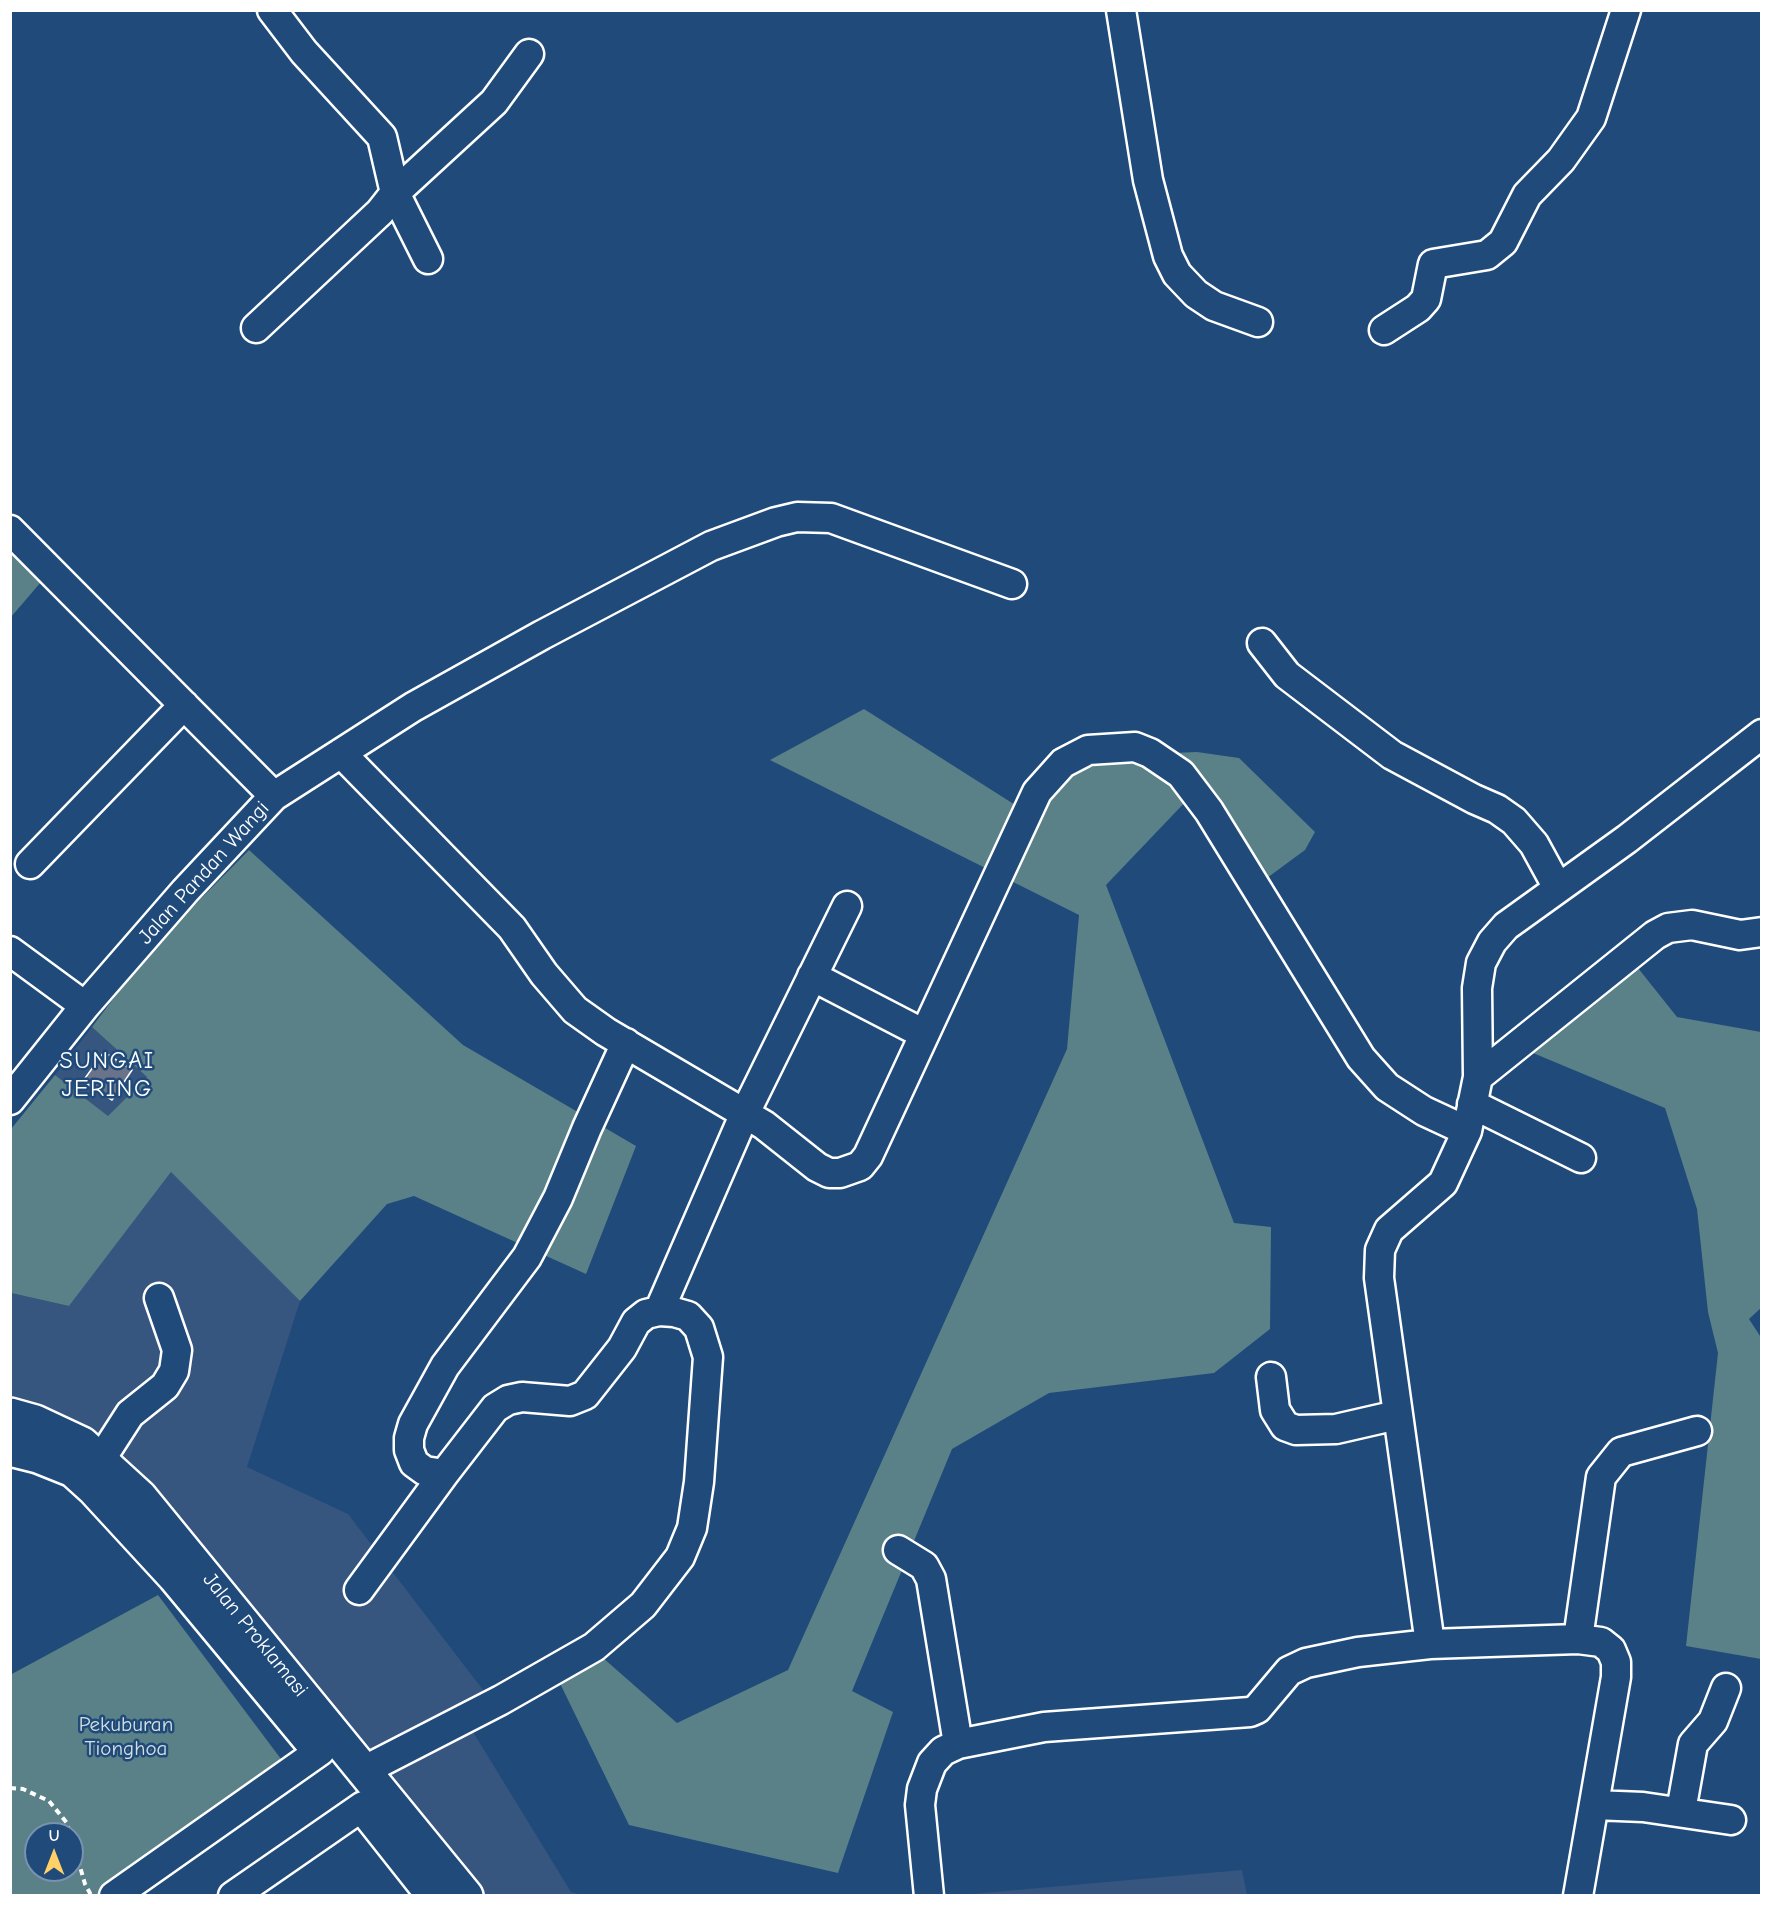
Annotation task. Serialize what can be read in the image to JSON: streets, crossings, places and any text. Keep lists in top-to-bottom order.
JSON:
{
  "streets": {
    "highway": ["Jalan Proklamasi"],
    "street": ["Jalan Pandan Wangi"]
  },
  "districts": ["SUNGAI JERING"],
  "parks": ["Pekuburan Tionghoa"],
  "north": "top"
}
